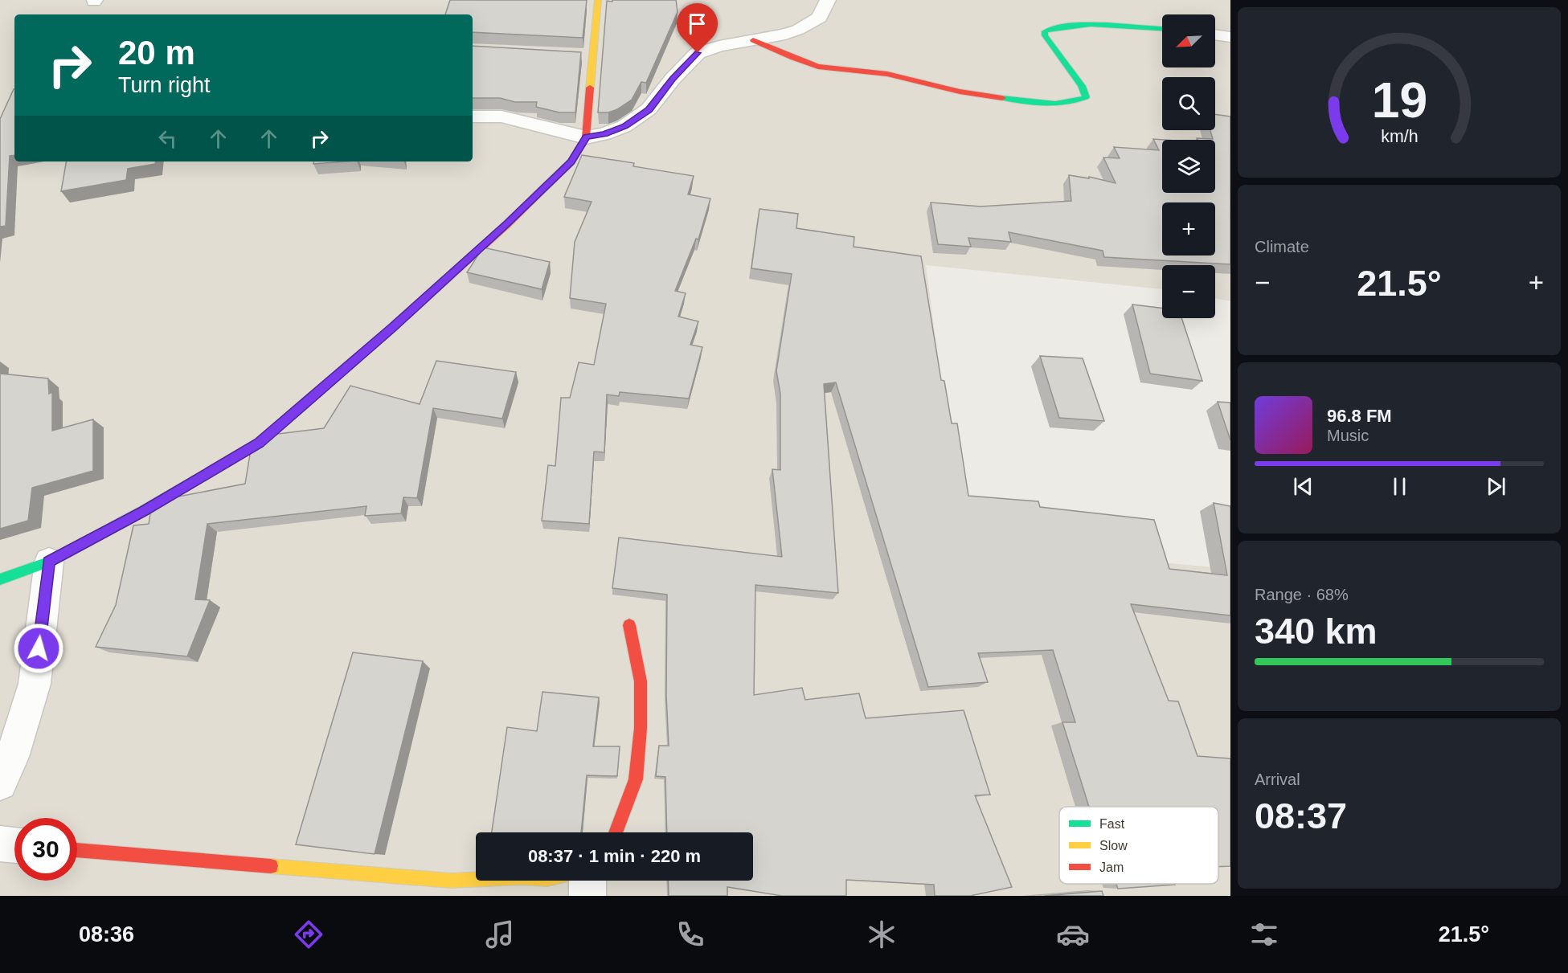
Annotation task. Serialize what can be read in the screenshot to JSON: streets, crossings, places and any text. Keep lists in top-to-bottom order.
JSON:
{
  "legend": ["Fast", "Slow", "Jam"],
  "north": "bottom left",
  "page": {
    "map_buttons": ["+", "−"],
    "turn": ["20 m", "Turn right"],
    "tile": [
      "Climate",
      ["Range · 68%", "340 km"],
      ["Arrival", "08:37"]
    ],
    "heat": ["−", "21.5°", "+"],
    "song": ["96.8 FM", "Music"],
    "limit": "30",
    "trip": "08:37 · 1 min · 220 m",
    "tabs": ["08:36", "21.5°"],
    "gauge": ["19", "km/h"]
  }
}
